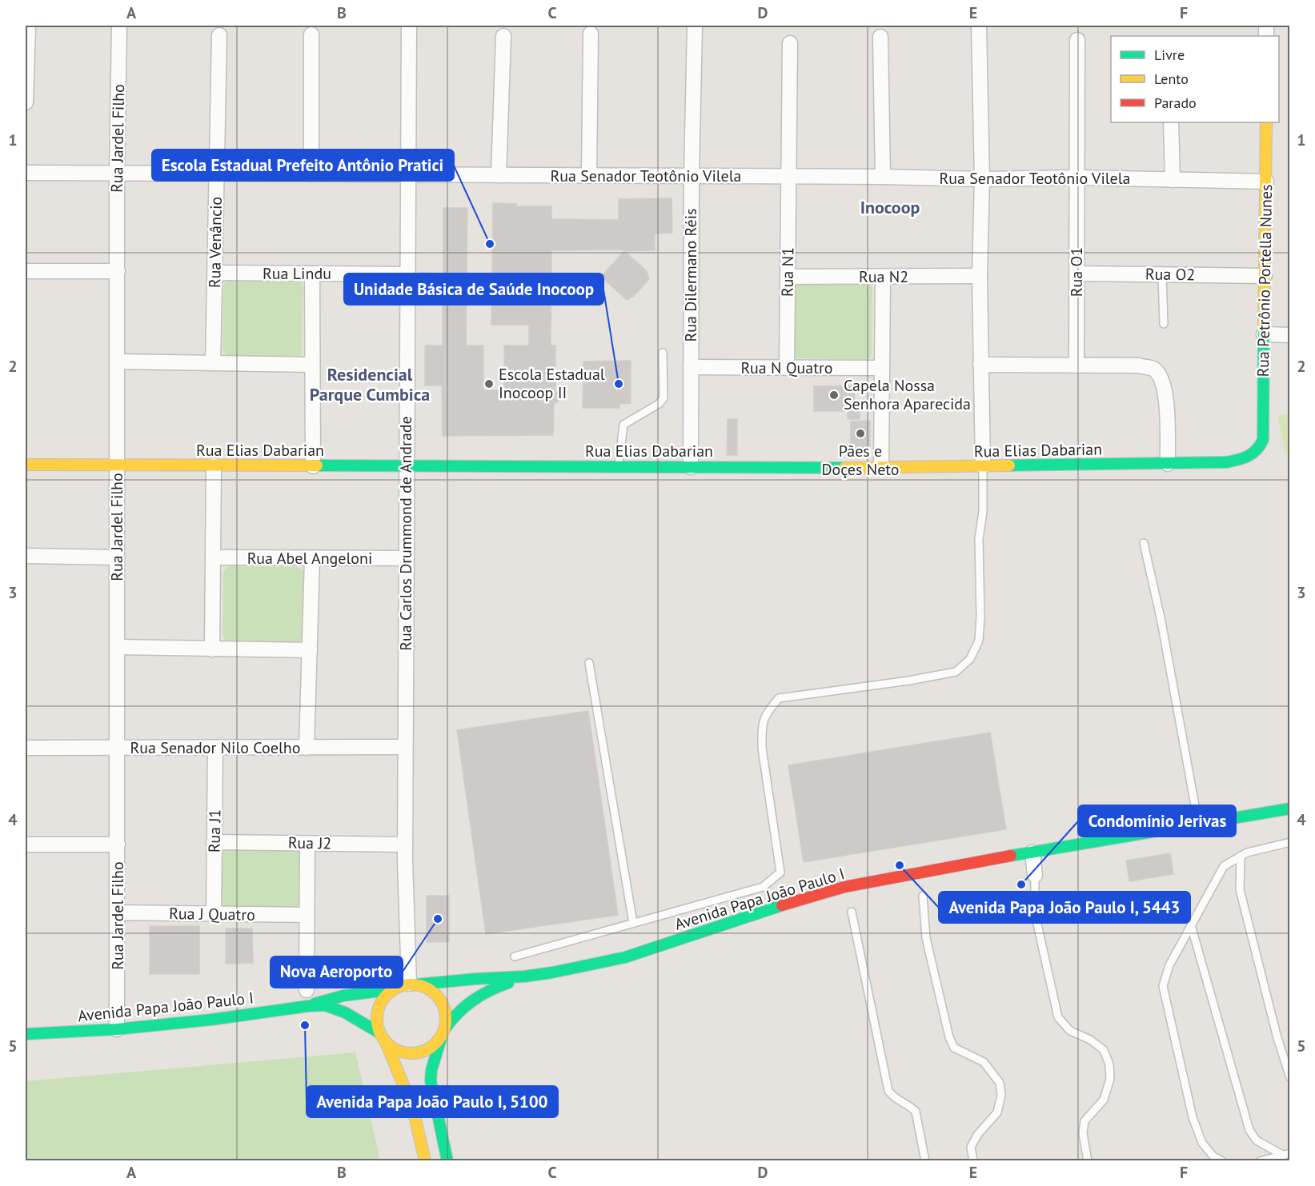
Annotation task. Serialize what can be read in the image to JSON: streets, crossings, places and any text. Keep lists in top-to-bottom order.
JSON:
{
  "streets": {
    "street": [
      "Rua Jardel Filho",
      "Rua Senador Teotônio Vilela",
      "Rua Venâncio",
      "Rua N1",
      "Rua O1",
      "Rua Lindu",
      "Rua O2",
      "Rua Dilermano Réis",
      "Rua N2",
      "Rua Petrônio Portella Nunes",
      "Rua N Quatro",
      "Rua Elias Dabarian",
      "Rua Carlos Drummond de Andrade",
      "Rua Abel Angeloni",
      "Rua Senador Nilo Coelho",
      "Rua J1",
      "Rua J2",
      "Avenida Papa João Paulo I",
      "Rua J Quatro"
    ]
  },
  "crossings": [
    ["Rua Jardel Filho", "Rua Senador Teotônio Vilela"],
    ["Rua Jardel Filho", "Rua Elias Dabarian"],
    ["Rua Jardel Filho", "Rua Senador Nilo Coelho"],
    ["Rua Jardel Filho", "Avenida Papa João Paulo I"],
    ["Rua Jardel Filho", "Rua J Quatro"],
    ["Rua Senador Teotônio Vilela", "Rua Venâncio"],
    ["Rua Senador Teotônio Vilela", "Rua N1"],
    ["Rua Senador Teotônio Vilela", "Rua O1"],
    ["Rua Senador Teotônio Vilela", "Rua Dilermano Réis"],
    ["Rua Senador Teotônio Vilela", "Rua Petrônio Portella Nunes"],
    ["Rua Senador Teotônio Vilela", "Rua Carlos Drummond de Andrade"],
    ["Rua Venâncio", "Rua Lindu"],
    ["Rua N1", "Rua N2"],
    ["Rua N1", "Rua N Quatro"],
    ["Rua O1", "Rua O2"],
    ["Rua Lindu", "Rua Carlos Drummond de Andrade"],
    ["Rua O2", "Rua Petrônio Portella Nunes"],
    ["Rua Dilermano Réis", "Rua N Quatro"],
    ["Rua Dilermano Réis", "Rua Elias Dabarian"],
    ["Rua Petrônio Portella Nunes", "Rua Elias Dabarian"],
    ["Rua Elias Dabarian", "Rua Carlos Drummond de Andrade"],
    ["Rua Carlos Drummond de Andrade", "Rua Abel Angeloni"],
    ["Rua Carlos Drummond de Andrade", "Rua Senador Nilo Coelho"],
    ["Rua Carlos Drummond de Andrade", "Rua J2"],
    ["Rua Carlos Drummond de Andrade", "Avenida Papa João Paulo I"],
    ["Rua Senador Nilo Coelho", "Rua J1"],
    ["Rua J1", "Rua J2"],
    ["Rua J1", "Rua J Quatro"]
  ],
  "districts": ["Inocoop", "Residencial Parque Cumbica"],
  "places": [
    "Escola Estadual Prefeito Antônio Pratici",
    "Escola Estadual Inocoop II",
    "Unidade Básica de Saúde Inocoop",
    "Capela Nossa Senhora Aparecida",
    "Pães e Doçes Neto",
    "Avenida Papa João Paulo I, 5443",
    "Condomínio Jerivas",
    "Nova Aeroporto",
    "Avenida Papa João Paulo I, 5100"
  ],
  "legend": ["Livre", "Lento", "Parado"],
  "grid": {
    "columns": [
      "A",
      "B",
      "C",
      "D",
      "E",
      "F"
    ],
    "rows": [
      "1",
      "2",
      "3",
      "4",
      "5"
    ]
  }
}
